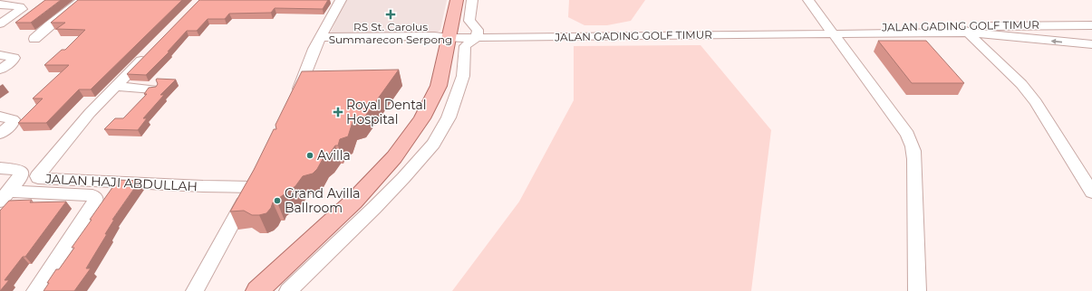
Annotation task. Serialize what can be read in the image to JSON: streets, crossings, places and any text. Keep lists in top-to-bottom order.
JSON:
{
  "streets": {
    "street": ["JALAN GADING GOLF TIMUR", "JALAN HAJI ABDULLAH"]
  },
  "places": {
    "health": ["RS St. Carolus Summarecon Serpong", "Royal Dental Hospital"],
    "other": ["Avilla", "Grand Avilla Ballroom"]
  }
}
